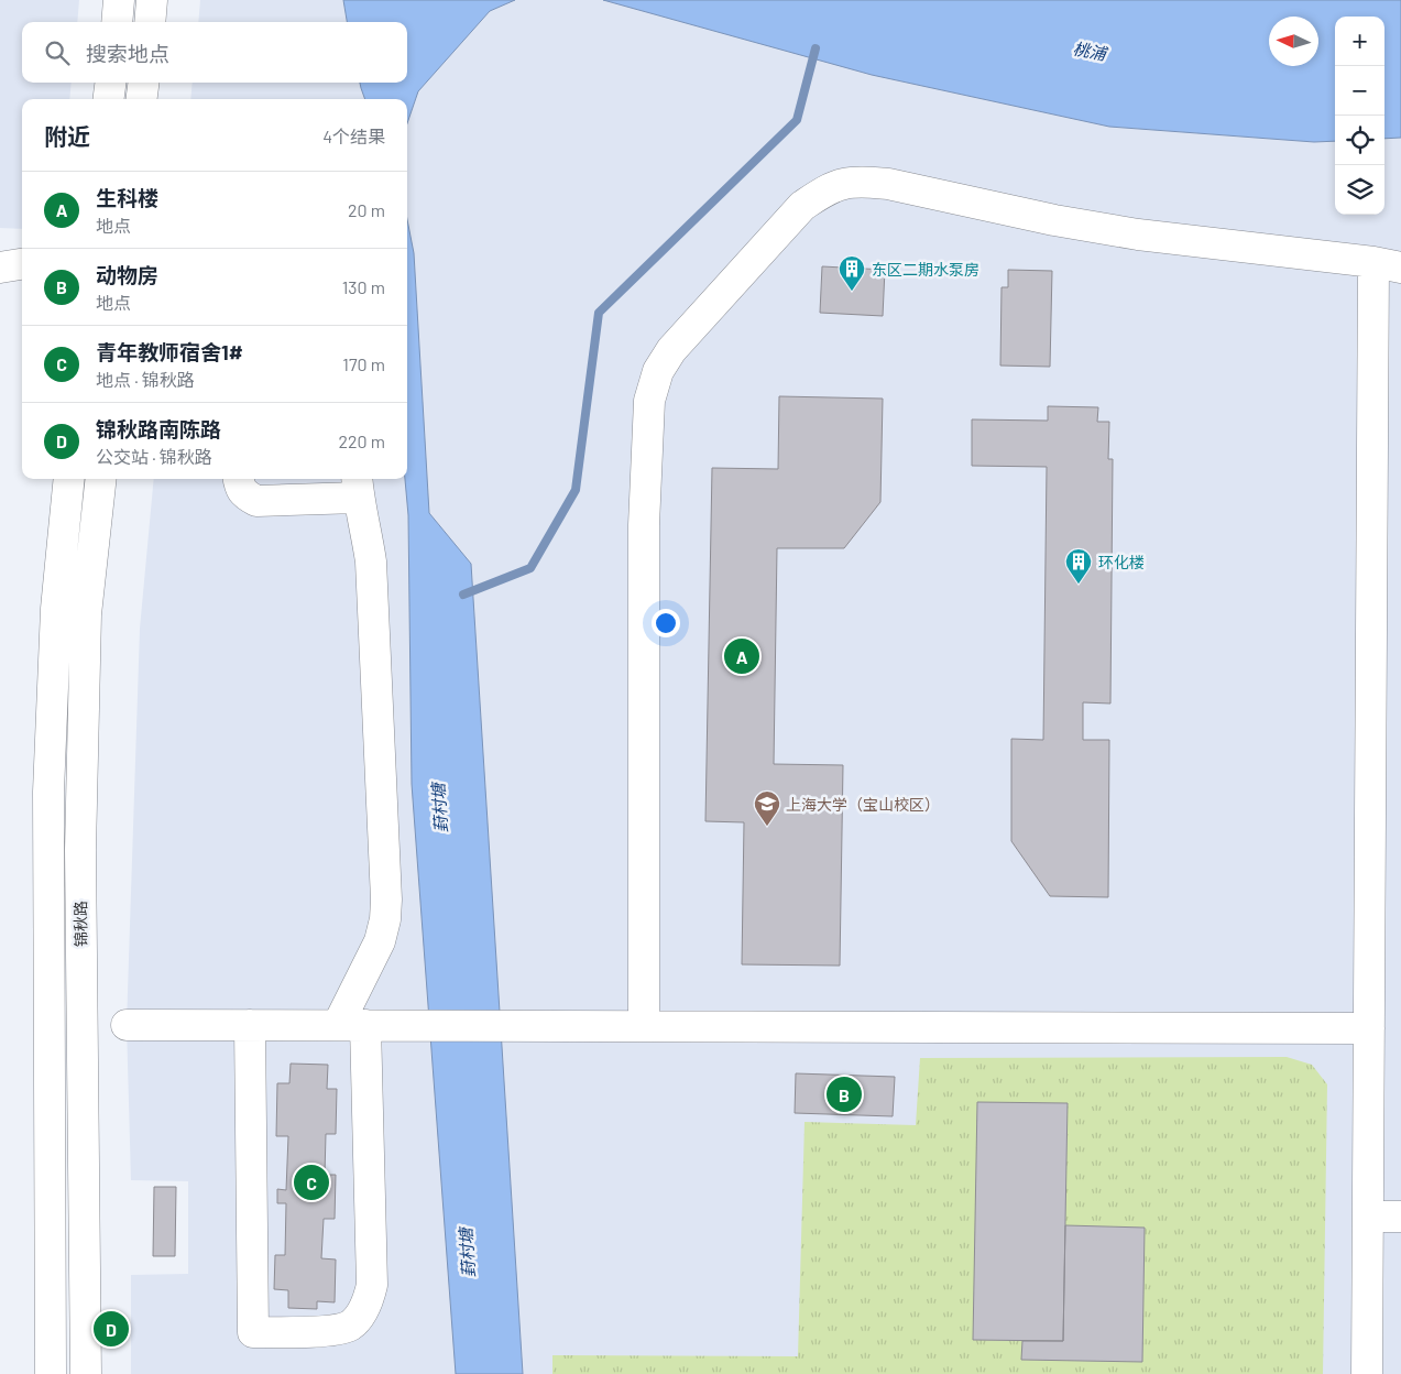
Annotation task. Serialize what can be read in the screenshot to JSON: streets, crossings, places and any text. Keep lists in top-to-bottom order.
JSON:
{
  "streets": {
    "street": ["锦秋路"]
  },
  "water": ["桃浦", "葑村塘"],
  "places": {
    "building": ["东区二期水泵房", "环化楼"],
    "school or university": ["上海大学（宝山校区）"]
  },
  "north": "left",
  "page": {
    "map_buttons": ["+", "−"],
    "search": "搜索地点",
    "heading": ["附近", "4个结果"],
    "list": [
      {
        "mark": "A",
        "name": "生科楼",
        "note": "地点",
        "value": "20 m"
      },
      {
        "mark": "B",
        "name": "动物房",
        "note": "地点",
        "value": "130 m"
      },
      {
        "mark": "C",
        "name": "青年教师宿舍1#",
        "note": "地点 · 锦秋路",
        "value": "170 m"
      },
      {
        "mark": "D",
        "name": "锦秋路南陈路",
        "note": "公交站 · 锦秋路",
        "value": "220 m"
      }
    ],
    "pins": [
      "A",
      "B",
      "C",
      "D"
    ]
  }
}
